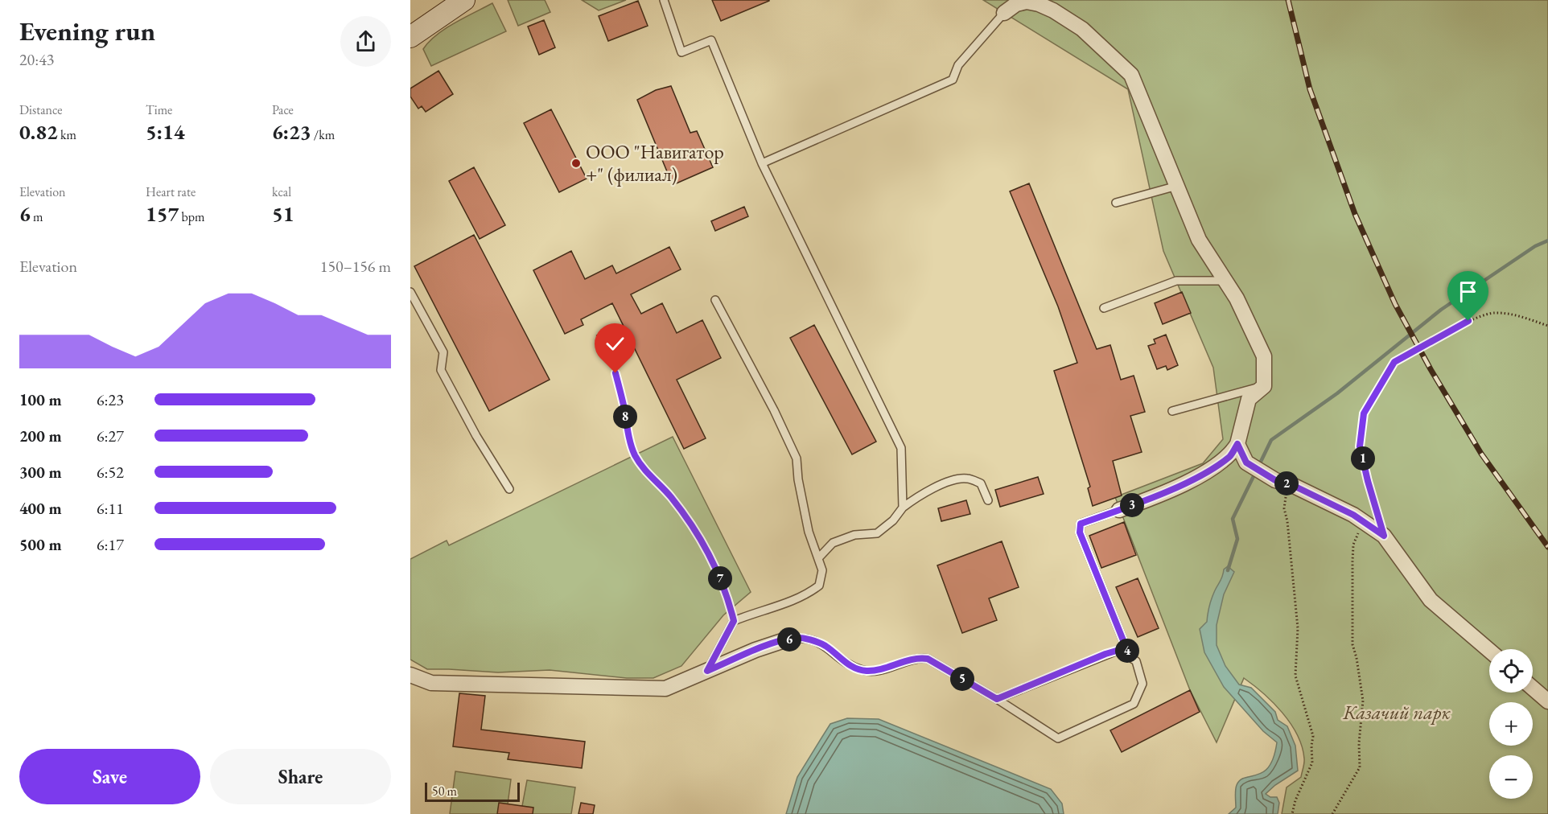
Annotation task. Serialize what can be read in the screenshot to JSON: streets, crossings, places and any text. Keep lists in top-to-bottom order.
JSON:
{
  "parks": ["Казачий парк"],
  "places": ["ООО \"Навигатор +\" (филиал)"],
  "scale_bar": "50 m",
  "page": {
    "heading": ["Evening run", "20:43"],
    "stats": [
      ["Distance", "0.82 km"],
      ["Time", "5:14"],
      ["Pace", "6:23 /km"],
      ["Elevation", "6 m"],
      ["Heart rate", "157 bpm"],
      ["kcal", "51"]
    ],
    "chart": ["Elevation", "150–156 m"],
    "list": [
      {
        "name": "100 m",
        "note": "6:23"
      },
      {
        "name": "200 m",
        "note": "6:27"
      },
      {
        "name": "300 m",
        "note": "6:52"
      },
      {
        "name": "400 m",
        "note": "6:11"
      },
      {
        "name": "500 m",
        "note": "6:17"
      }
    ],
    "pins": [
      "8",
      "1",
      "2",
      "3",
      "7",
      "6",
      "4",
      "5"
    ],
    "map_buttons": ["+", "−"],
    "buttons": ["Save", "Share"],
    "scale": "50 m"
  }
}
